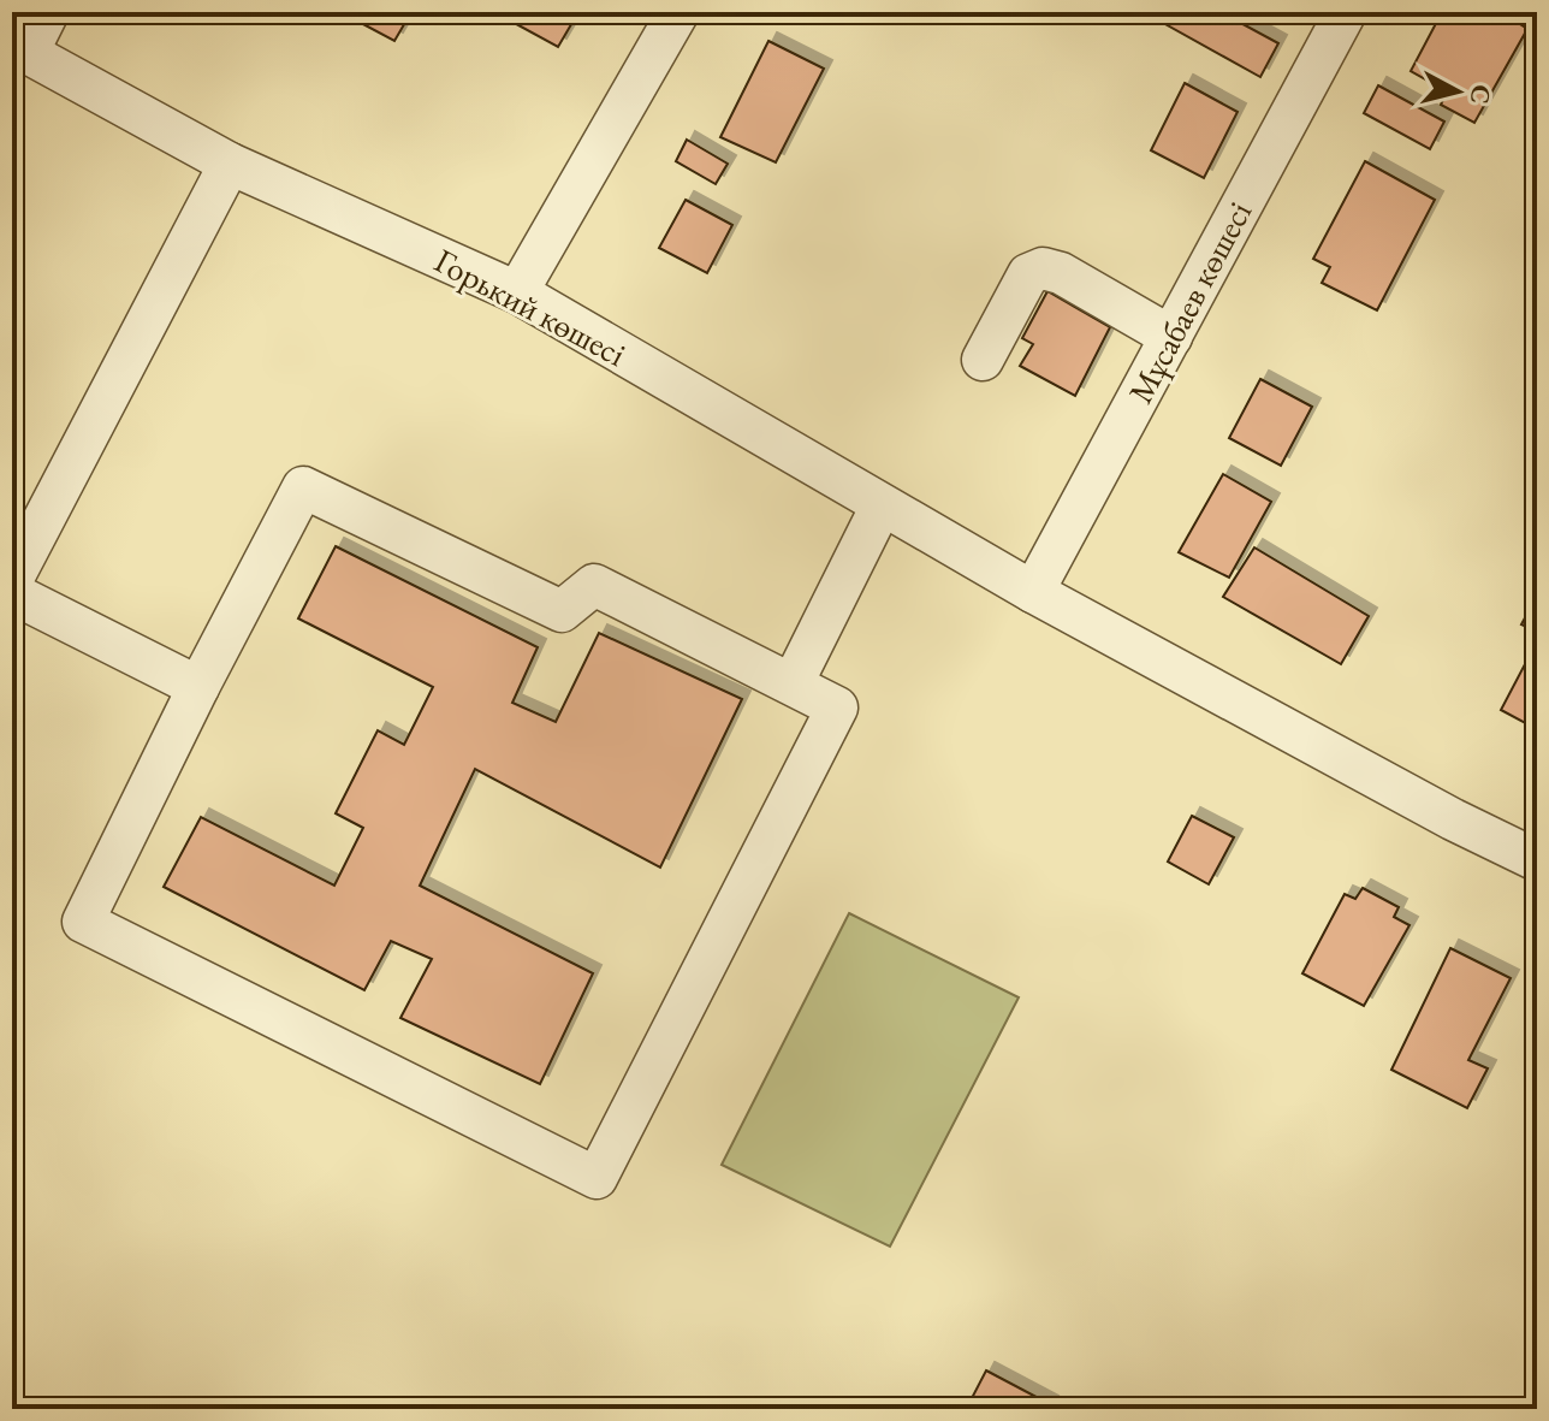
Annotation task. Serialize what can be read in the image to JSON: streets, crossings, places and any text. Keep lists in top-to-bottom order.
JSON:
{
  "streets": {
    "street": ["Мұсабаев көшесі", "Горький көшесі"]
  },
  "crossings": [
    ["Мұсабаев көшесі", "Горький көшесі"]
  ],
  "north": "right"
}
